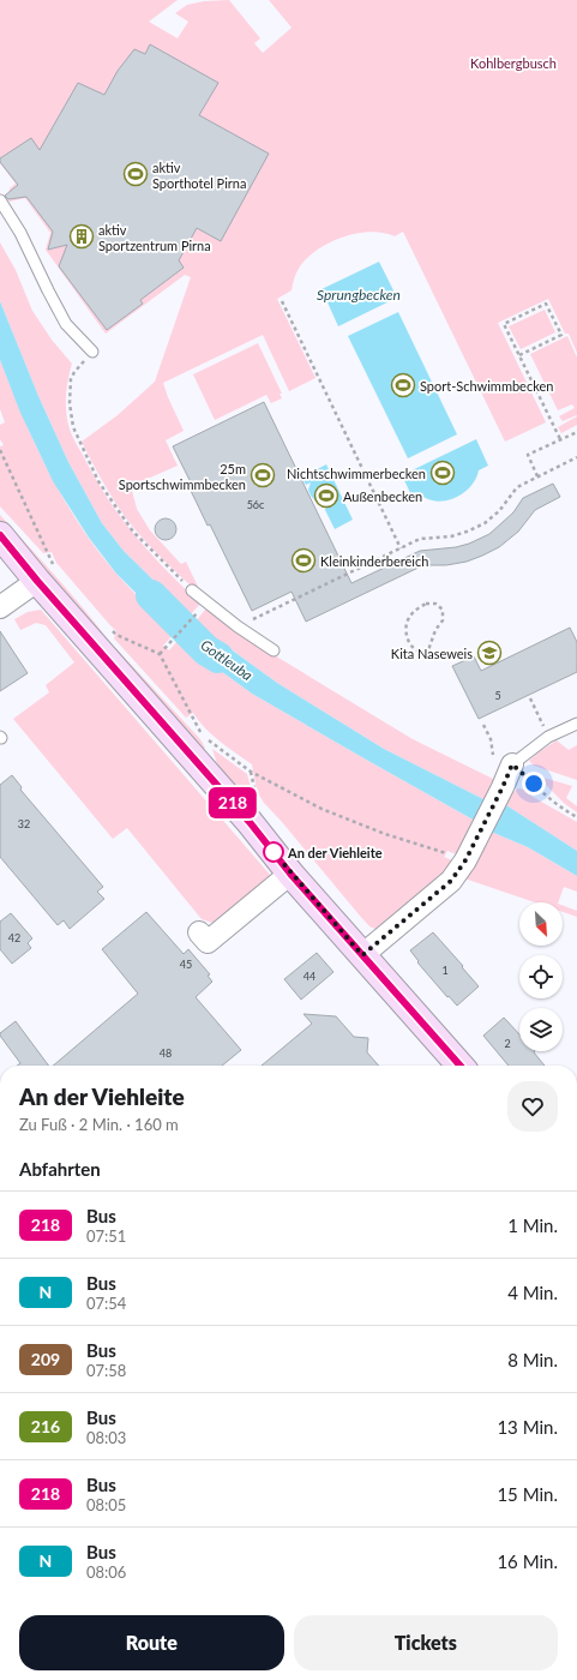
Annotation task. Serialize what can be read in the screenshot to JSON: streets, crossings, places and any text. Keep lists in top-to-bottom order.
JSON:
{
  "water": ["Sprungbecken", "Gottleuba"],
  "parks": ["Kohlbergbusch"],
  "places": {
    "sports": [
      "aktiv Sporthotel Pirna",
      "Sport-Schwimmbecken",
      "Nichtschwimmerbecken",
      "25m Sportschwimmbecken",
      "Außenbecken",
      "Kleinkinderbereich"
    ],
    "building": ["aktiv Sportzentrum Pirna"],
    "school or university": ["Kita Naseweis"],
    "other": ["An der Viehleite"]
  },
  "lines": ["bus line 218"],
  "house_numbers": [
    "56c",
    "5",
    "32",
    "42",
    "45",
    "1",
    "44",
    "2",
    "48"
  ],
  "north": "bottom right",
  "page": {
    "on_map": "218",
    "heading": [
      ["An der Viehleite", "Zu Fuß · 2 Min. · 160 m"],
      "Abfahrten"
    ],
    "list": [
      {
        "mark": "218",
        "name": "Bus",
        "note": "07:51",
        "value": "1 Min."
      },
      {
        "mark": "N",
        "name": "Bus",
        "note": "07:54",
        "value": "4 Min."
      },
      {
        "mark": "209",
        "name": "Bus",
        "note": "07:58",
        "value": "8 Min."
      },
      {
        "mark": "216",
        "name": "Bus",
        "note": "08:03",
        "value": "13 Min."
      },
      {
        "mark": "218",
        "name": "Bus",
        "note": "08:05",
        "value": "15 Min."
      },
      {
        "mark": "N",
        "name": "Bus",
        "note": "08:06",
        "value": "16 Min."
      }
    ],
    "buttons": ["Route", "Tickets"]
  }
}
